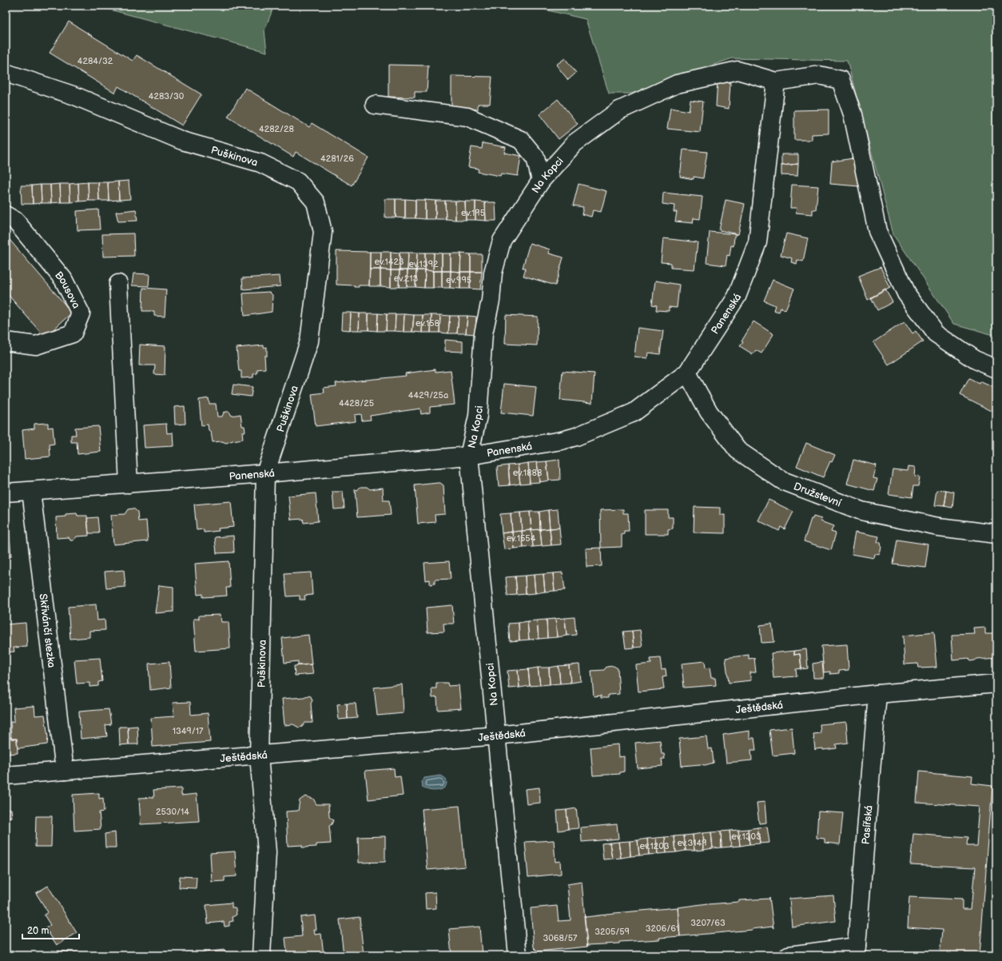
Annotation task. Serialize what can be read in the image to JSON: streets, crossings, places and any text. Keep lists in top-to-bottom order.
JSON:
{
  "streets": {
    "street": [
      "Puškinova",
      "Na Kopci",
      "Bousova",
      "Panenská",
      "Družstevní",
      "Skřivánčí stezka",
      "Ještědská",
      "Pasířská"
    ]
  },
  "crossings": [
    ["Puškinova", "Panenská"],
    ["Puškinova", "Ještědská"],
    ["Na Kopci", "Panenská"],
    ["Na Kopci", "Ještědská"],
    ["Panenská", "Družstevní"],
    ["Panenská", "Skřivánčí stezka"],
    ["Skřivánčí stezka", "Ještědská"],
    ["Ještědská", "Pasířská"]
  ],
  "house_numbers": [
    "4284/32",
    "4283/30",
    "4282/28",
    "4281/26",
    "ev.195",
    "ev.1423",
    "ev.1392",
    "ev.213",
    "ev.995",
    "ev.158",
    "4429/25a",
    "4428/25",
    "ev.1888",
    "ev.1554",
    "1349/17",
    "2530/14",
    "ev.1303",
    "ev.3149",
    "ev.1203",
    "3207/63",
    "3206/61",
    "3205/59",
    "3068/57"
  ],
  "scale_bar": "20 m"
}
